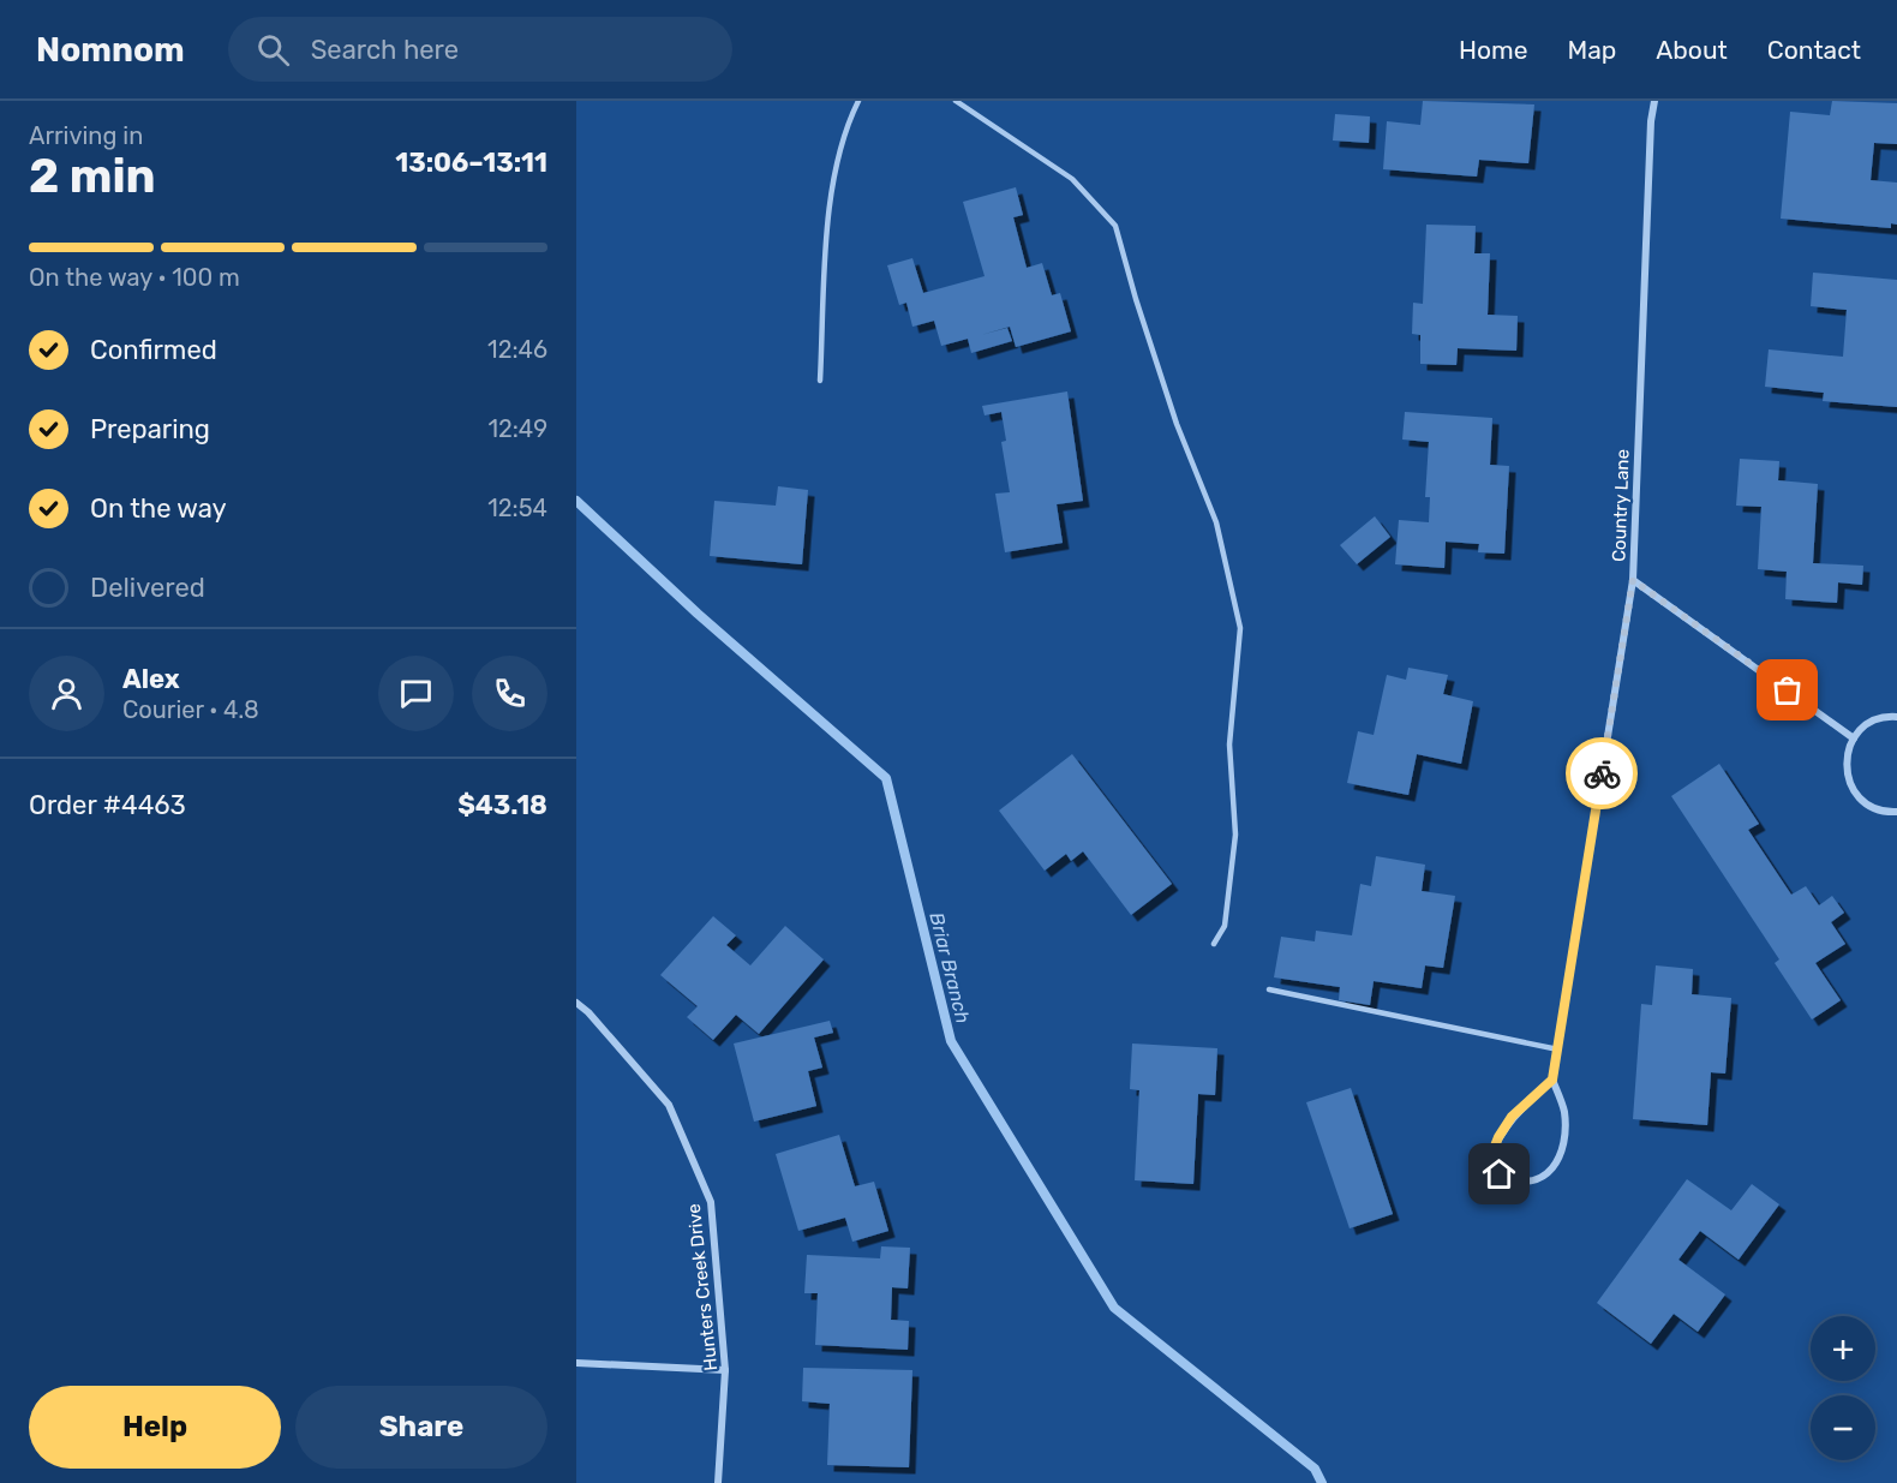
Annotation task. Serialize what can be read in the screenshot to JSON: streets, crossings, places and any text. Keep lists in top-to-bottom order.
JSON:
{
  "streets": {
    "street": ["Country Lane", "Hunters Creek Drive"]
  },
  "water": ["Briar Branch"],
  "page": {
    "header": "Nomnom",
    "search": "Search here",
    "nav": [
      "Home",
      "Map",
      "About",
      "Contact"
    ],
    "heading": ["2 min", "Arriving in", "13:06–13:11"],
    "panel": [
      "Alex",
      "Courier · 4.8",
      "Order #4463",
      "$43.18"
    ],
    "bar": "On the way · 100 m",
    "list": [
      ["Confirmed", "12:46"],
      ["Preparing", "12:49"],
      ["On the way", "12:54"],
      "Delivered"
    ],
    "map_buttons": ["+", "−"],
    "buttons": ["Help", "Share"]
  }
}
